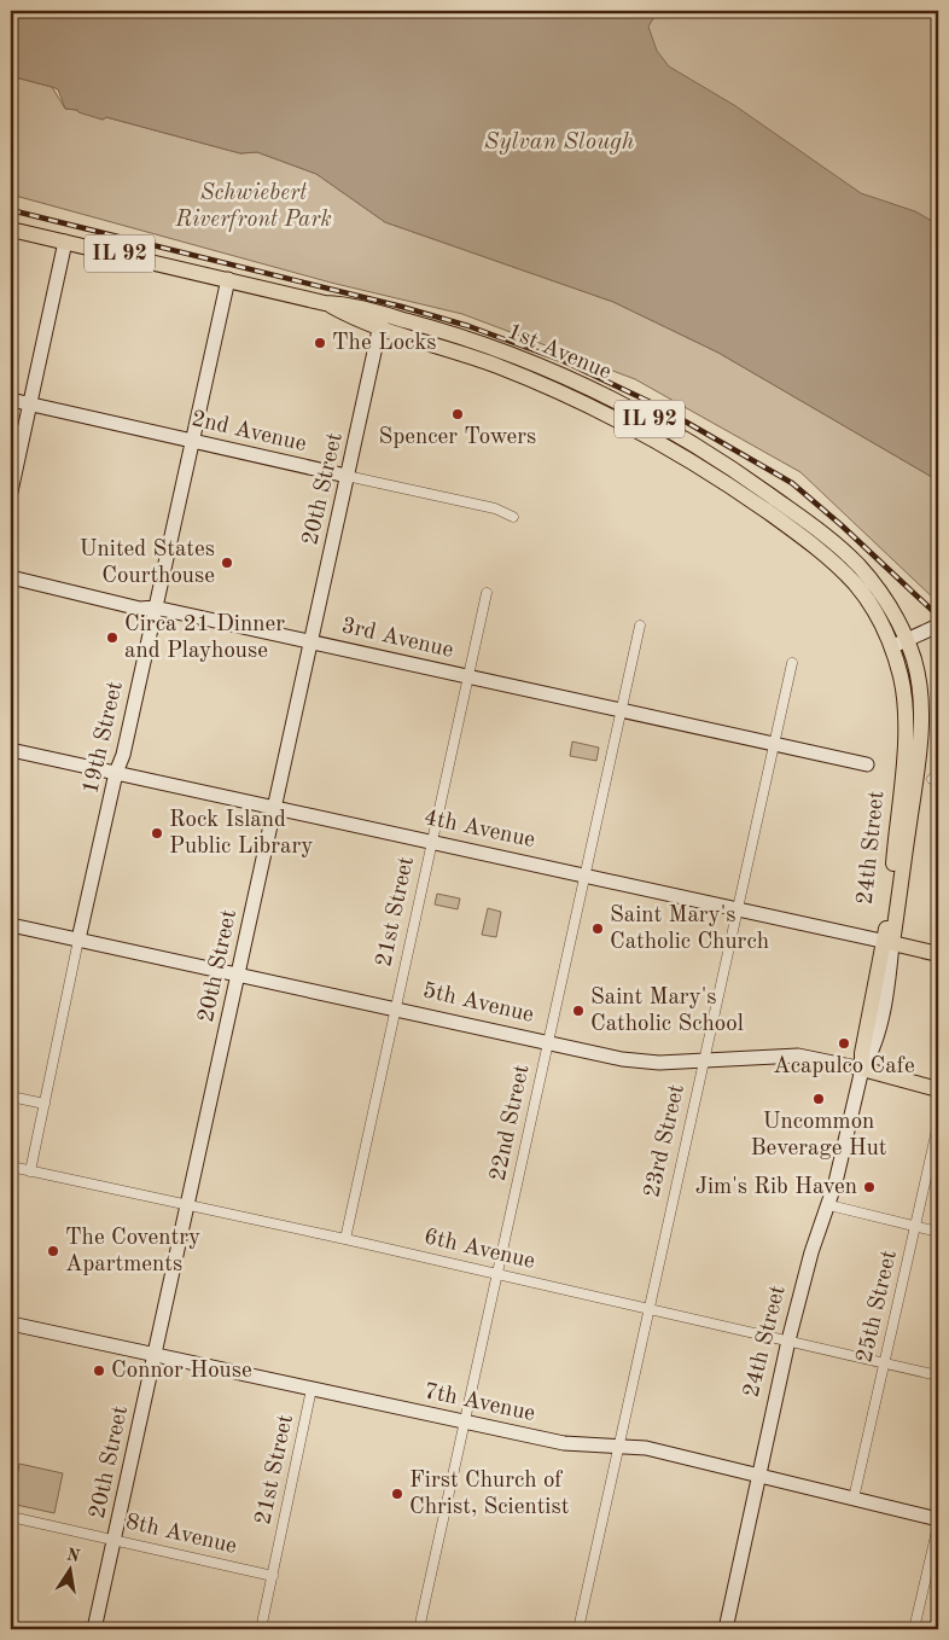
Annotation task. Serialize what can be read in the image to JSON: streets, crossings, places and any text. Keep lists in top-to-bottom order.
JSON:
{
  "streets": {
    "main road": [
      "IL 92",
      "1st Avenue",
      "4th Avenue",
      "24th Street",
      "5th Avenue"
    ],
    "street": [
      "2nd Avenue",
      "20th Street",
      "3rd Avenue",
      "19th Street",
      "21st Street",
      "22nd Street",
      "23rd Street",
      "6th Avenue",
      "25th Street",
      "7th Avenue",
      "8th Avenue"
    ]
  },
  "crossings": [
    ["1st Avenue", "20th Street"],
    ["1st Avenue", "19th Street"],
    ["1st Avenue", "24th Street"],
    ["2nd Avenue", "20th Street"],
    ["2nd Avenue", "19th Street"],
    ["20th Street", "3rd Avenue"],
    ["20th Street", "4th Avenue"],
    ["20th Street", "5th Avenue"],
    ["20th Street", "6th Avenue"],
    ["20th Street", "7th Avenue"],
    ["20th Street", "8th Avenue"],
    ["3rd Avenue", "19th Street"],
    ["3rd Avenue", "21st Street"],
    ["3rd Avenue", "22nd Street"],
    ["3rd Avenue", "23rd Street"],
    ["19th Street", "4th Avenue"],
    ["19th Street", "5th Avenue"],
    ["19th Street", "6th Avenue"],
    ["4th Avenue", "24th Street"],
    ["4th Avenue", "21st Street"],
    ["4th Avenue", "22nd Street"],
    ["4th Avenue", "23rd Street"],
    ["24th Street", "5th Avenue"],
    ["24th Street", "6th Avenue"],
    ["24th Street", "7th Avenue"],
    ["21st Street", "5th Avenue"],
    ["21st Street", "6th Avenue"],
    ["21st Street", "7th Avenue"],
    ["21st Street", "8th Avenue"],
    ["5th Avenue", "22nd Street"],
    ["5th Avenue", "23rd Street"],
    ["22nd Street", "6th Avenue"],
    ["22nd Street", "7th Avenue"],
    ["23rd Street", "6th Avenue"],
    ["23rd Street", "7th Avenue"],
    ["6th Avenue", "25th Street"],
    ["25th Street", "7th Avenue"]
  ],
  "water": ["Sylvan Slough"],
  "parks": ["Schwiebert Riverfront Park"],
  "places": [
    "The Locks",
    "Spencer Towers",
    "United States Courthouse",
    "Circa 21 Dinner and Playhouse",
    "Rock Island Public Library",
    "Saint Mary's Catholic Church",
    "Saint Mary's Catholic School",
    "Acapulco Cafe",
    "Uncommon Beverage Hut",
    "Jim's Rib Haven",
    "The Coventry Apartments",
    "Connor House",
    "First Church of Christ, Scientist"
  ],
  "north": "top"
}
